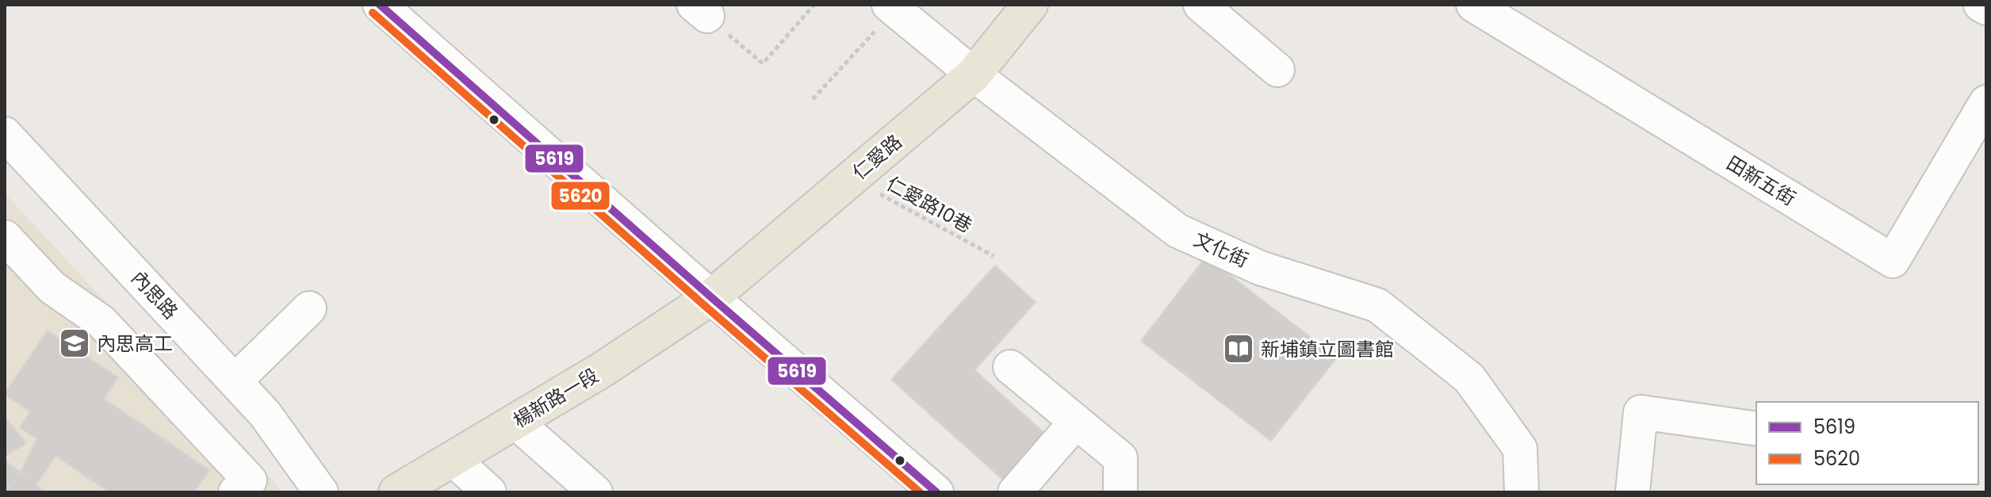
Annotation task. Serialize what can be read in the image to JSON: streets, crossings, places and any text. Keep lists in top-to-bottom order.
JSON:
{
  "streets": {
    "main road": ["仁愛路", "楊新路一段"],
    "street": ["田新五街", "文化街", "內思路"],
    "path": ["仁愛路10巷"]
  },
  "crossings": [
    ["仁愛路", "仁愛路10巷"],
    ["仁愛路", "文化街"],
    ["仁愛路", "楊新路一段"]
  ],
  "places": {
    "school or university": ["內思高工"],
    "library": ["新埔鎮立圖書館"]
  },
  "lines": ["transit line 5619", "transit line 5620"],
  "legend": ["5619", "5620"]
}
